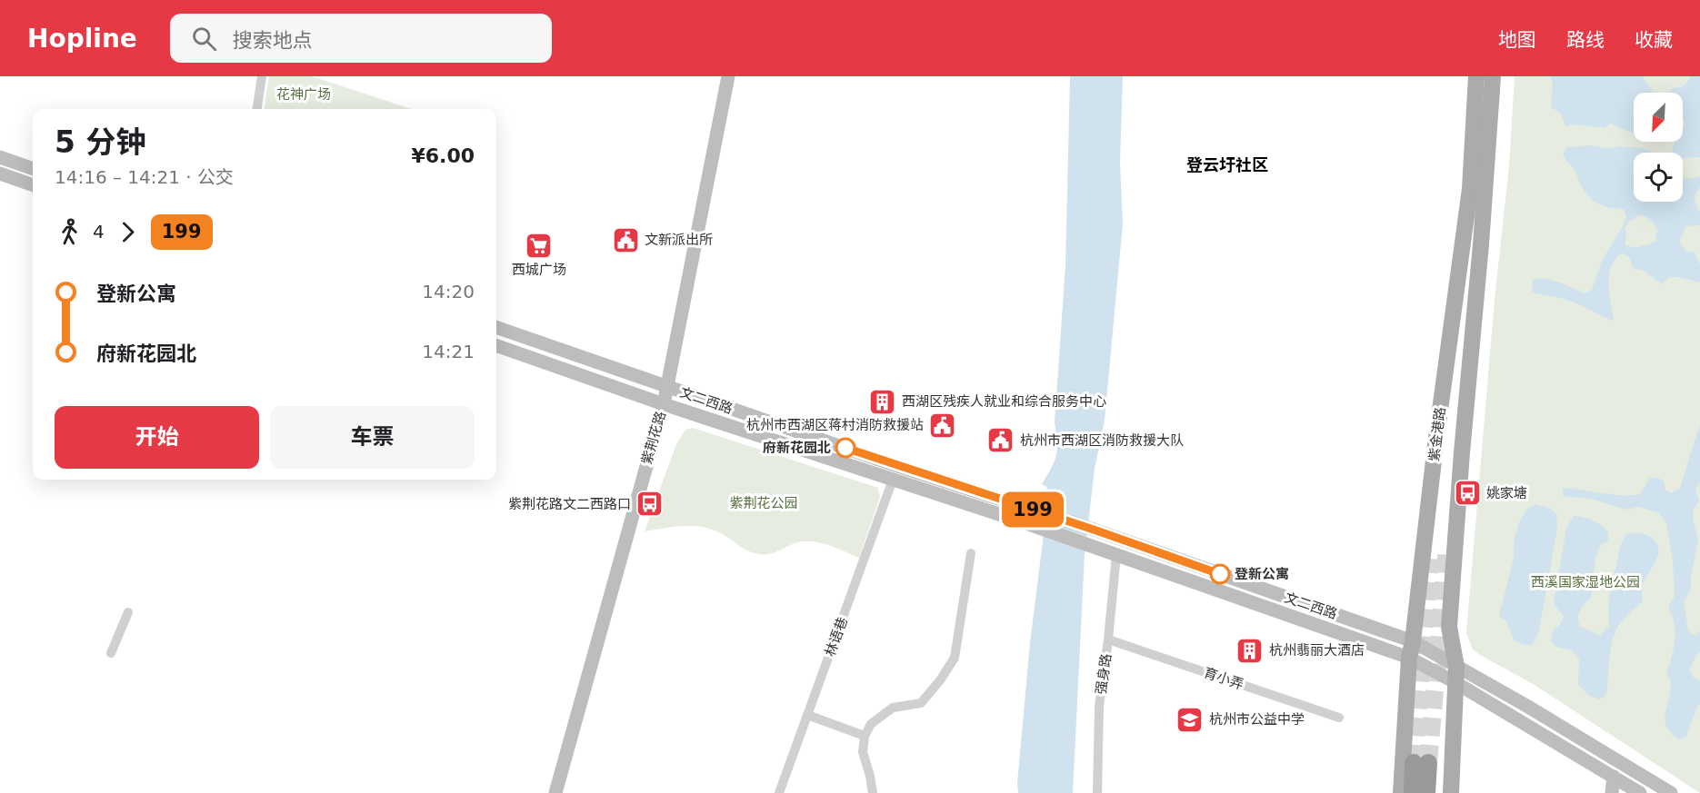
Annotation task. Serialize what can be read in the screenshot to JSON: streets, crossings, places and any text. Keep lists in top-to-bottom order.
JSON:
{
  "streets": {
    "main road": ["文二西路", "紫金港路", "紫荆花路"],
    "street": ["林语巷", "强身路", "育小弄"]
  },
  "crossings": [
    ["文二西路", "紫金港路"],
    ["文二西路", "紫荆花路"],
    ["文二西路", "林语巷"],
    ["文二西路", "强身路"],
    ["强身路", "育小弄"]
  ],
  "districts": ["登云圩社区"],
  "parks": ["花神广场", "紫荆花公园", "西溪国家湿地公园"],
  "places": {
    "public building": ["文新派出所", "杭州市西湖区蒋村消防救援站", "杭州市西湖区消防救援大队"],
    "supermarket": ["西城广场"],
    "building": ["西湖区残疾人就业和综合服务中心", "杭州翡丽大酒店"],
    "other": ["府新花园北", "登新公寓"],
    "bus stop": ["姚家塘", "紫荆花路文二西路口"],
    "school or university": ["杭州市公益中学"]
  },
  "lines": ["bus line 199"],
  "north": "bottom left",
  "page": {
    "header": "Hopline",
    "search": "搜索地点",
    "nav": ["地图", "路线", "收藏"],
    "on_map": "199",
    "heading": ["5 分钟", "14:16 – 14:21 · 公交", "¥6.00"],
    "legs": ["4", "199"],
    "list": [
      {
        "name": "登新公寓",
        "value": "14:20"
      },
      {
        "name": "府新花园北",
        "value": "14:21"
      }
    ],
    "buttons": ["开始", "车票"]
  }
}
